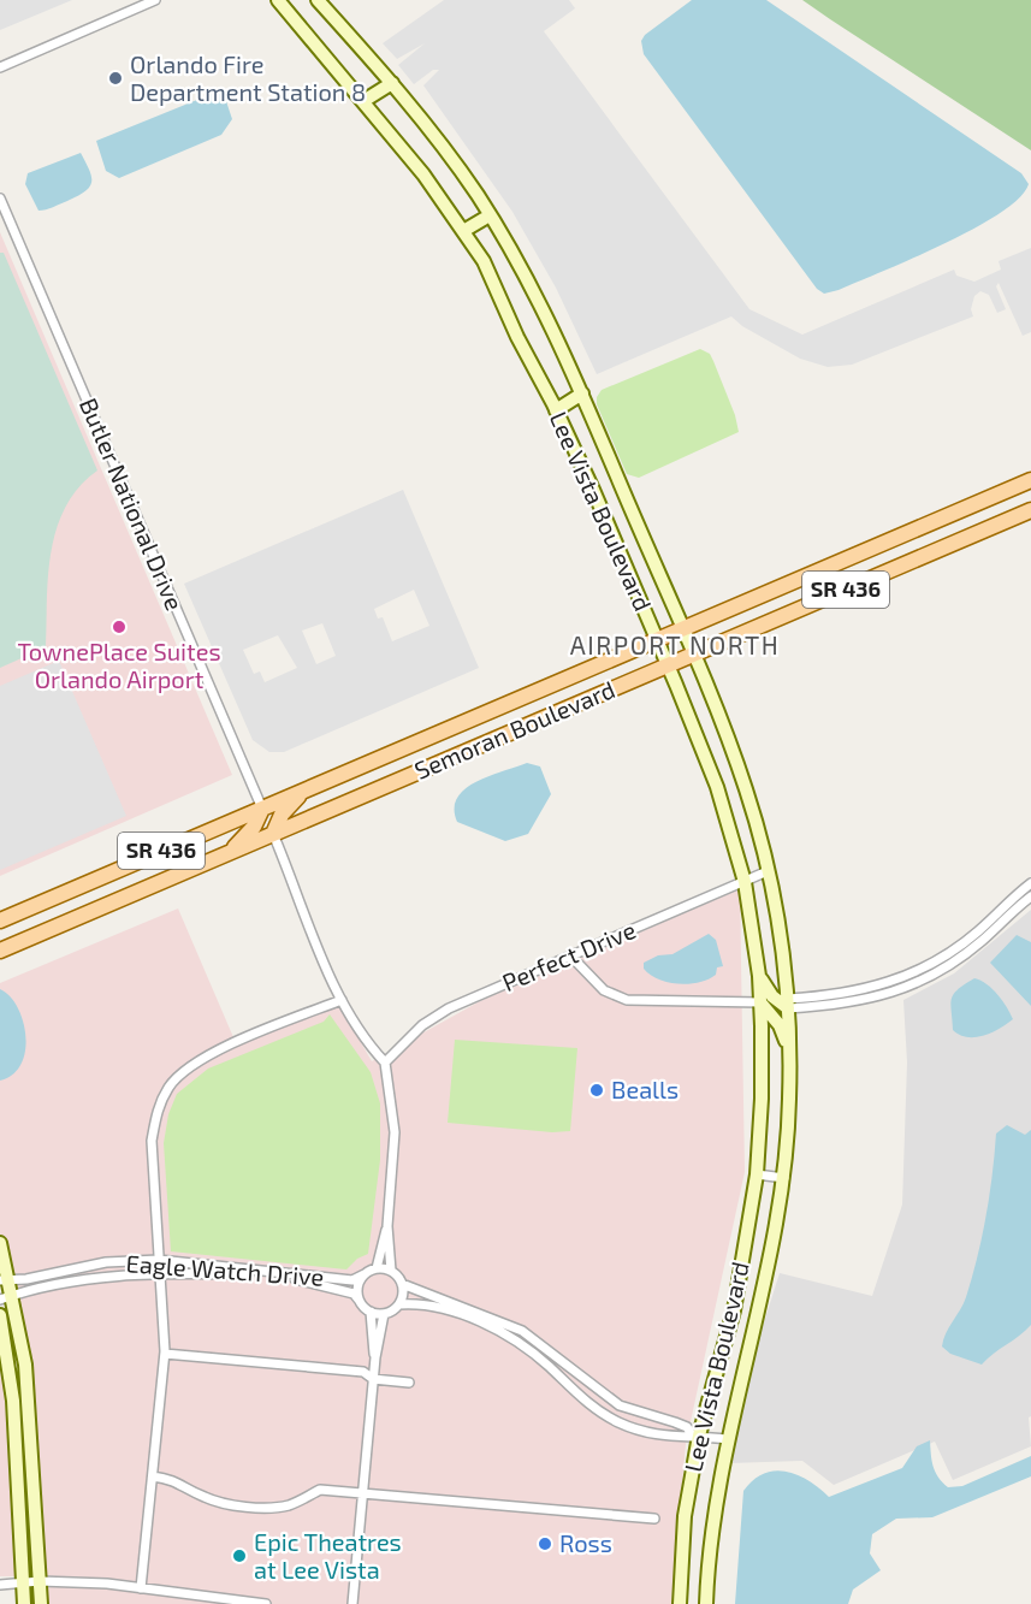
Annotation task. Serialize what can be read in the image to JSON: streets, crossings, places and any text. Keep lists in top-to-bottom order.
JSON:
{
  "streets": {
    "main road": ["SR 436", "Semoran Boulevard"],
    "street": [
      "Butler National Drive",
      "Lee Vista Boulevard",
      "Perfect Drive",
      "Eagle Watch Drive"
    ]
  },
  "crossings": [
    ["Butler National Drive", "Semoran Boulevard"],
    ["Lee Vista Boulevard", "Semoran Boulevard"],
    ["Lee Vista Boulevard", "Perfect Drive"]
  ],
  "districts": ["AIRPORT NORTH"],
  "places": [
    "Orlando Fire Department Station 8",
    "TownePlace Suites Orlando Airport",
    "Bealls",
    "Ross",
    "Epic Theatres at Lee Vista"
  ]
}
